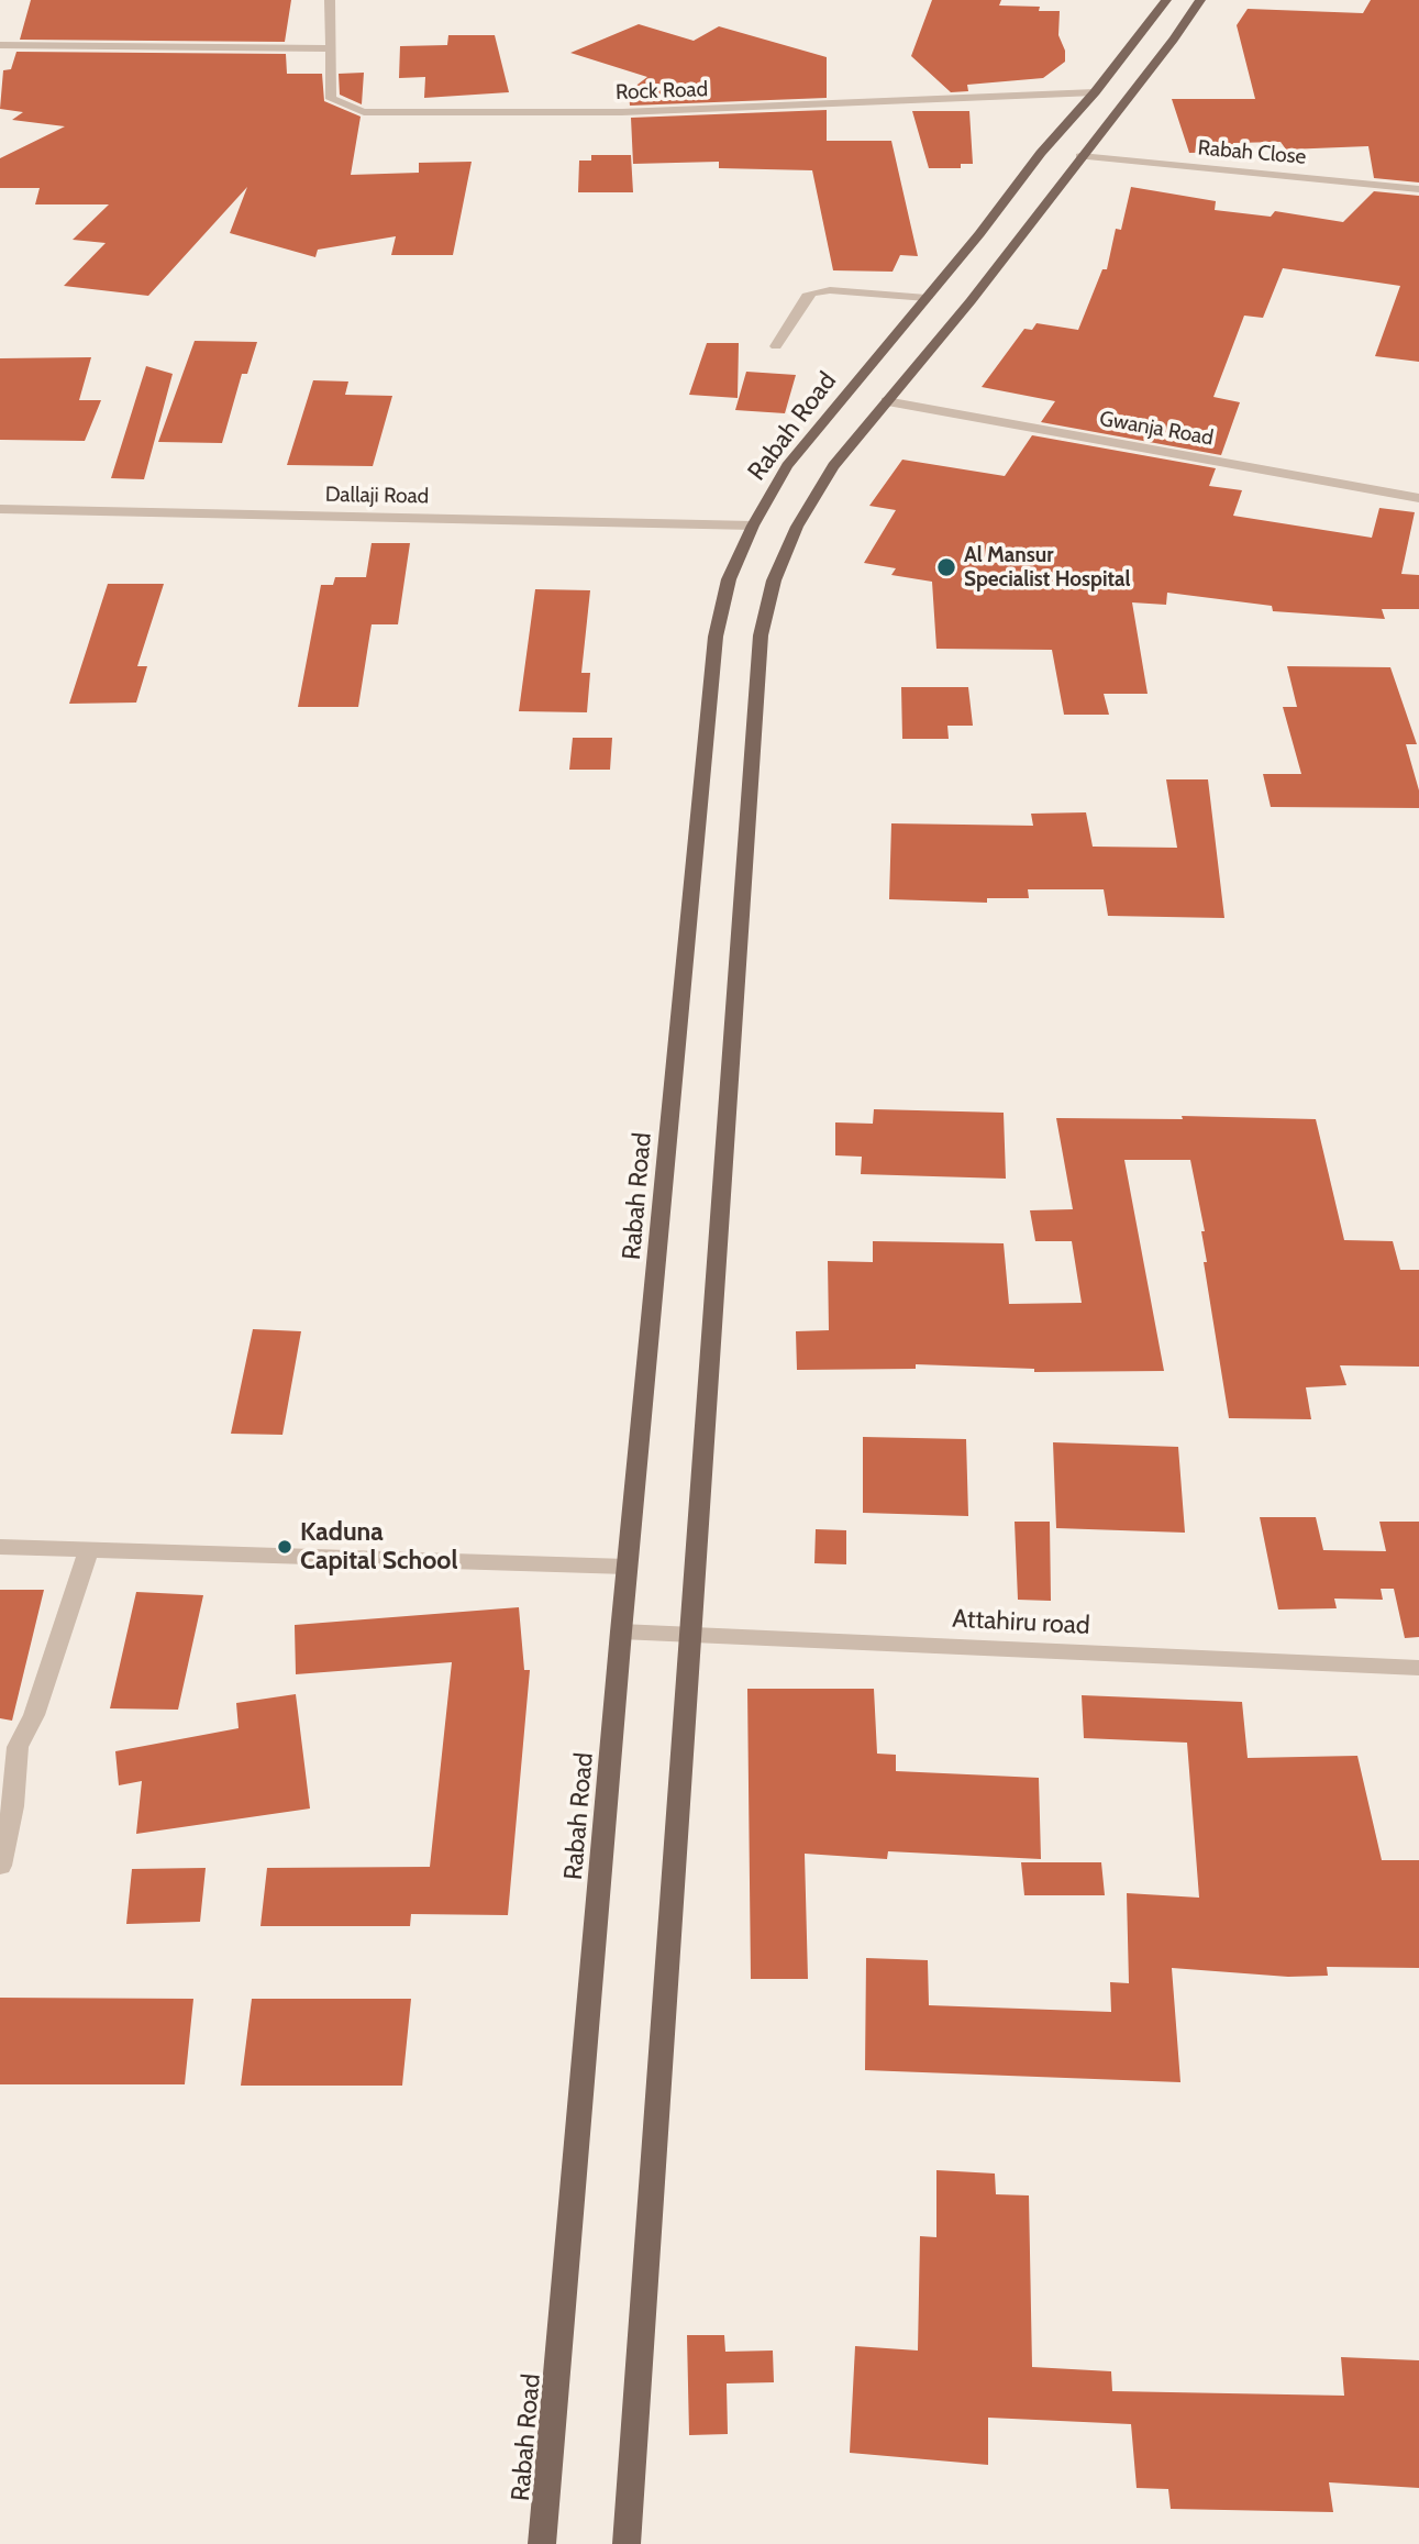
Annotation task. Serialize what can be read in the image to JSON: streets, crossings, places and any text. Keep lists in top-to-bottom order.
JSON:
{
  "streets": {
    "main road": ["Rabah Road"],
    "street": [
      "Rock Road",
      "Rabah Close",
      "Gwanja Road",
      "Dallaji Road",
      "Attahiru road"
    ]
  },
  "crossings": [
    ["Rock Road", "Rabah Road"],
    ["Rabah Road", "Dallaji Road"],
    ["Rabah Road", "Attahiru road"]
  ],
  "places": ["Al Mansur Specialist Hospital", "Kaduna Capital School"]
}
